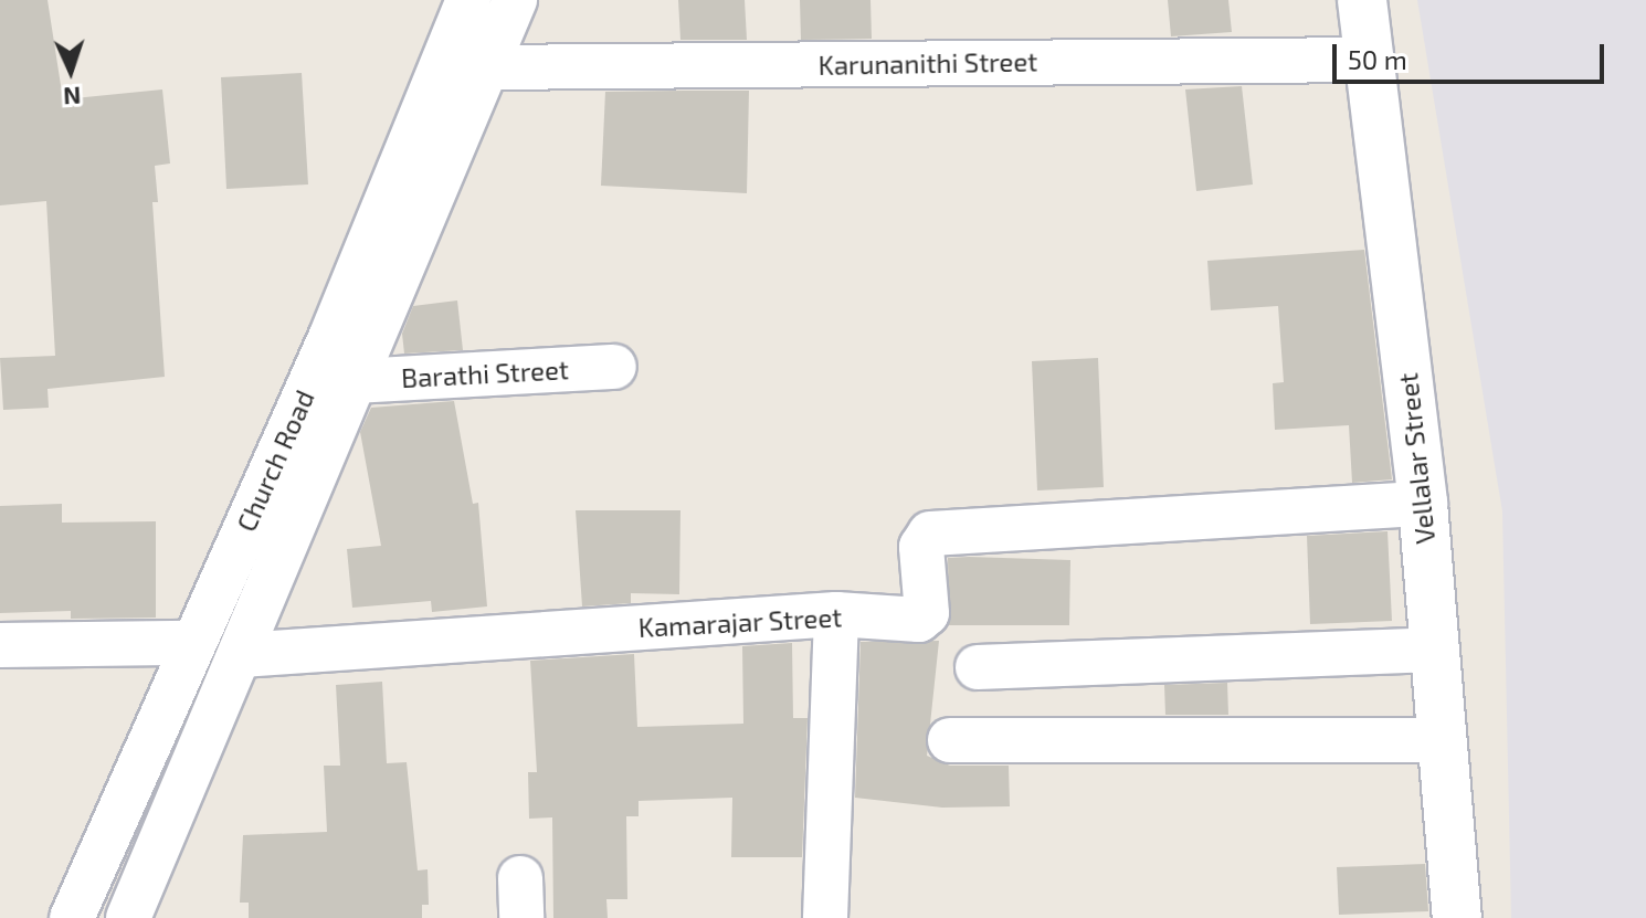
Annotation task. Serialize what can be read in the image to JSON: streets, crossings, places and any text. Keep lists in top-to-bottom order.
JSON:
{
  "streets": {
    "street": [
      "Karunanithi Street",
      "Barathi Street",
      "Vellalar Street",
      "Church Road",
      "Kamarajar Street"
    ]
  },
  "crossings": [
    ["Karunanithi Street", "Vellalar Street"],
    ["Karunanithi Street", "Church Road"],
    ["Barathi Street", "Church Road"],
    ["Vellalar Street", "Kamarajar Street"],
    ["Church Road", "Kamarajar Street"]
  ],
  "scale_bar": "50 m",
  "north": "bottom"
}
